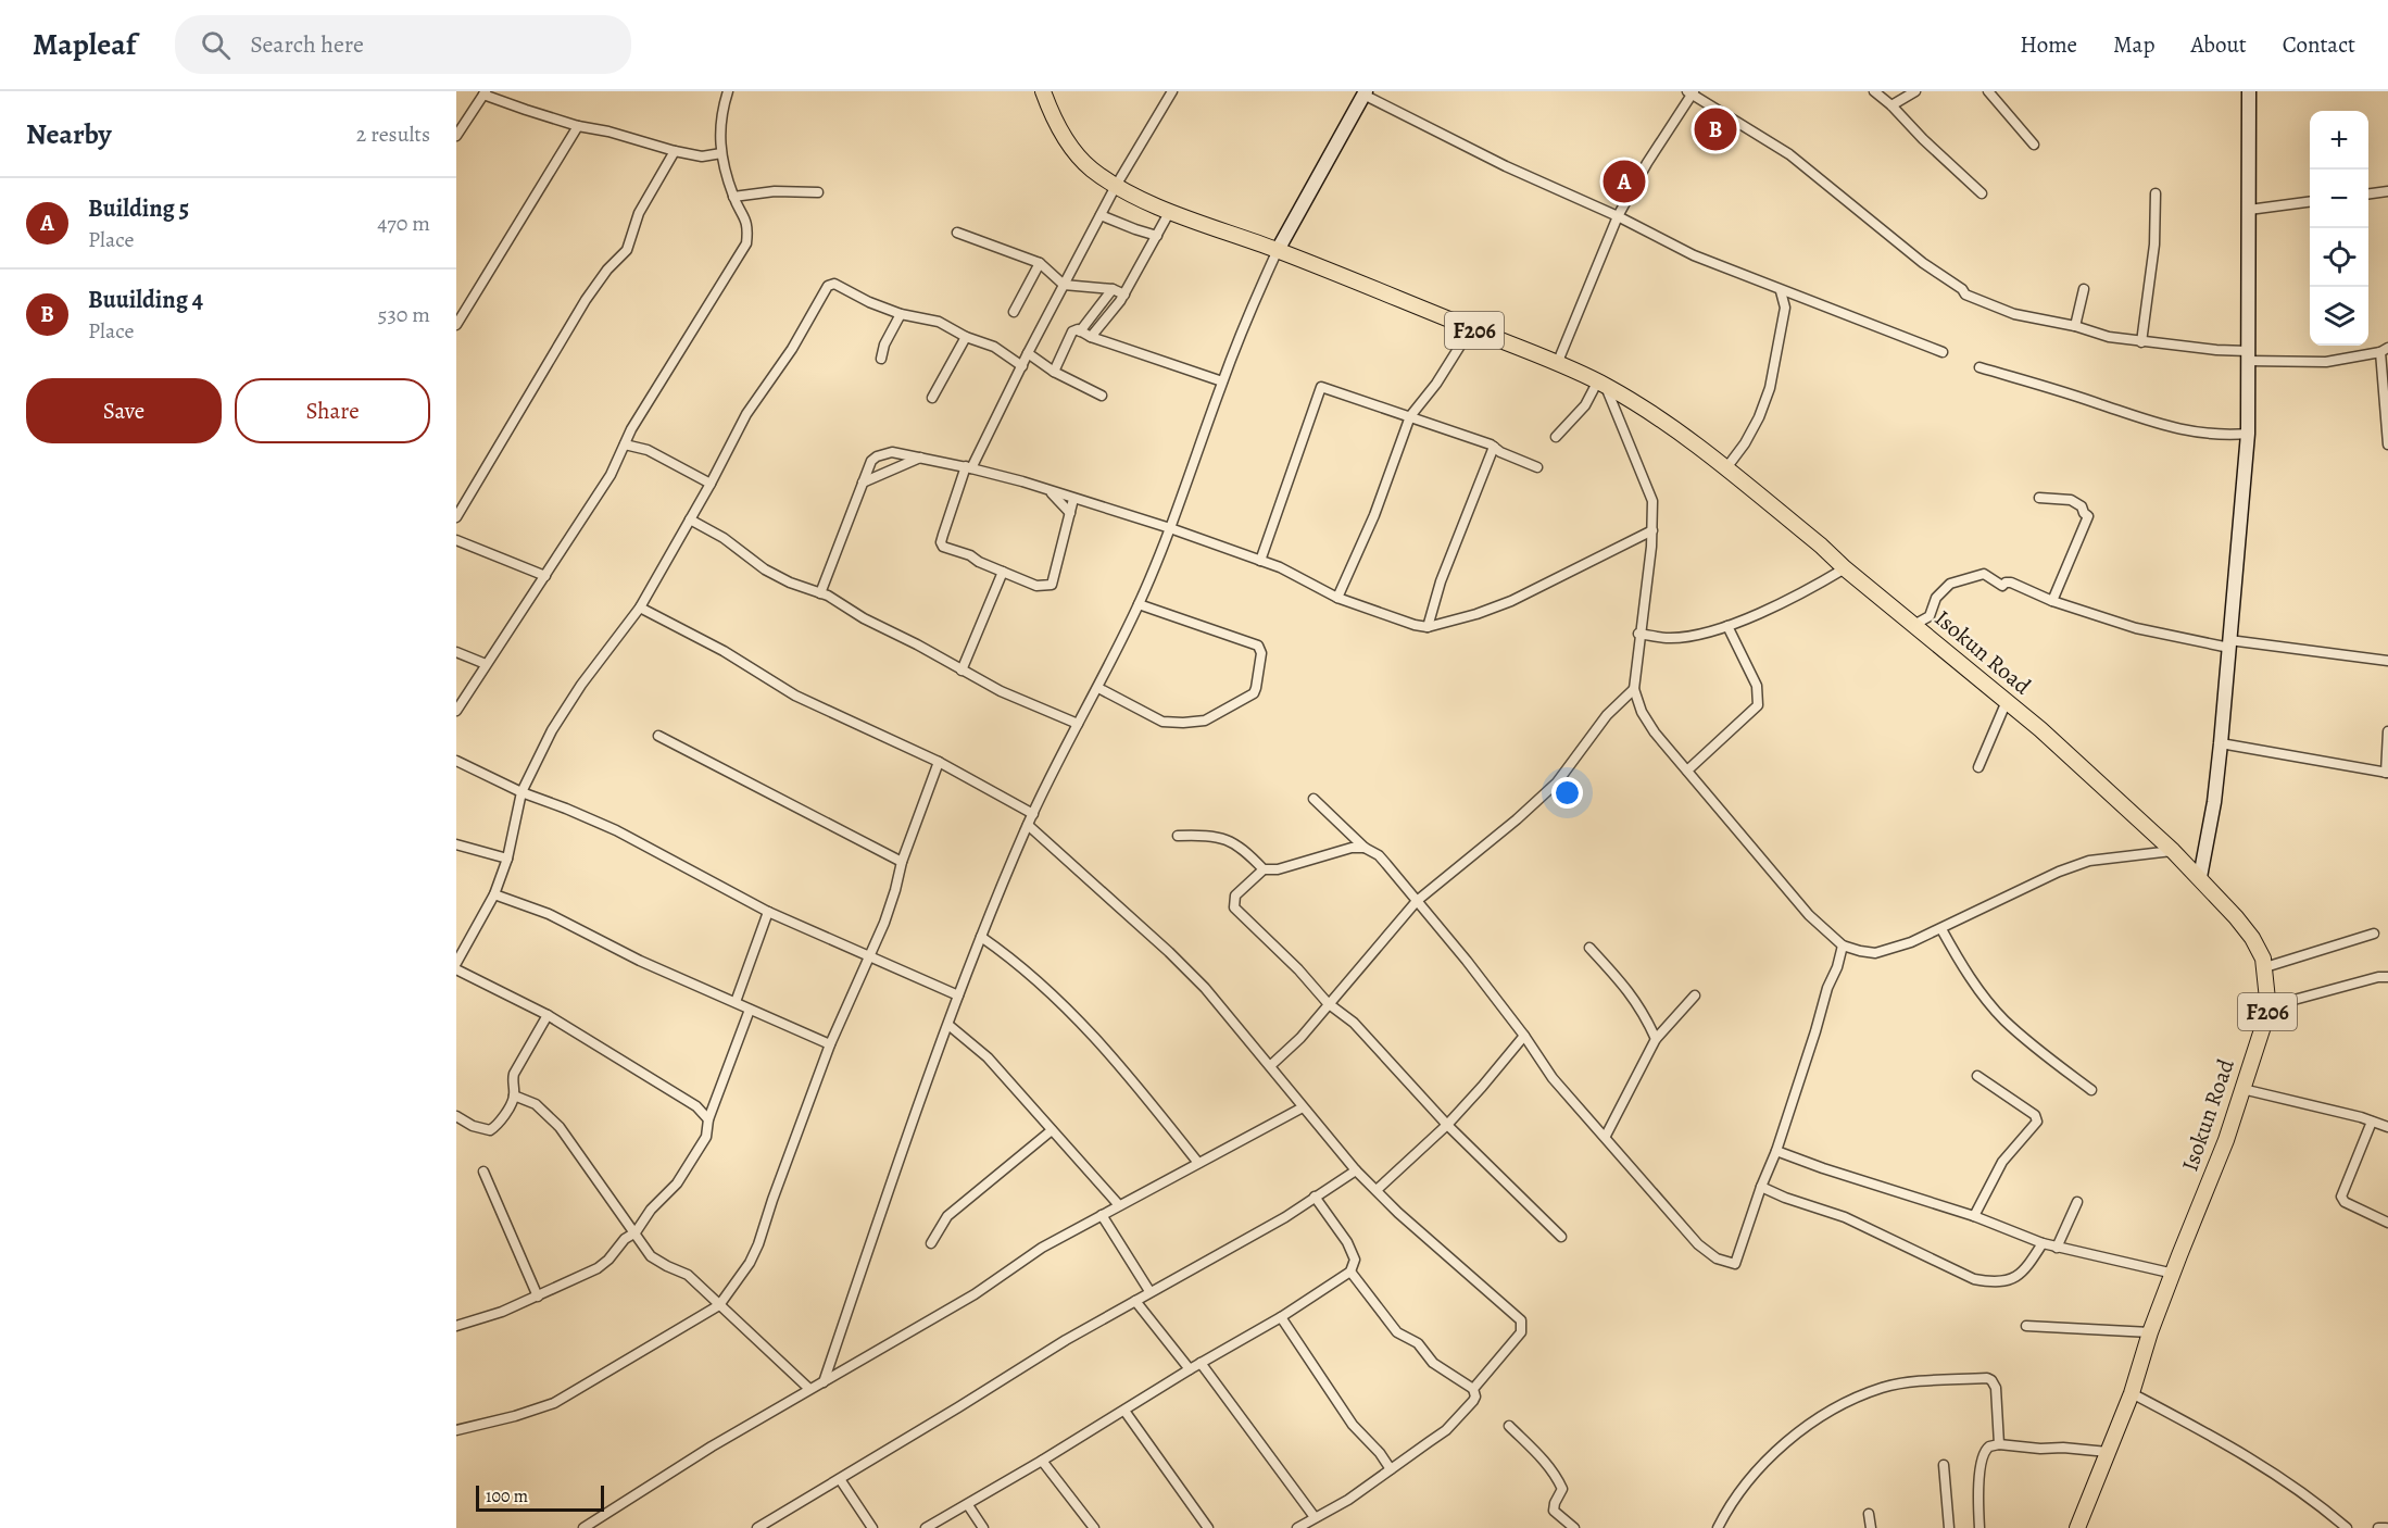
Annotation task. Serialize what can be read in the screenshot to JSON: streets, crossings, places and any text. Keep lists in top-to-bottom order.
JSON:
{
  "streets": {
    "main road": ["F206", "Isokun Road"]
  },
  "crossings": [
    ["F206", "Isokun Road"]
  ],
  "scale_bar": "100 m",
  "page": {
    "header": "Mapleaf",
    "search": "Search here",
    "nav": [
      "Home",
      "Map",
      "About",
      "Contact"
    ],
    "heading": ["Nearby", "2 results"],
    "pins": ["B", "A"],
    "map_buttons": ["+", "−"],
    "list": [
      {
        "mark": "A",
        "name": "Building 5",
        "note": "Place",
        "value": "470 m"
      },
      {
        "mark": "B",
        "name": "Buuilding 4",
        "note": "Place",
        "value": "530 m"
      }
    ],
    "buttons": ["Save", "Share"],
    "scale": "100 m"
  }
}
